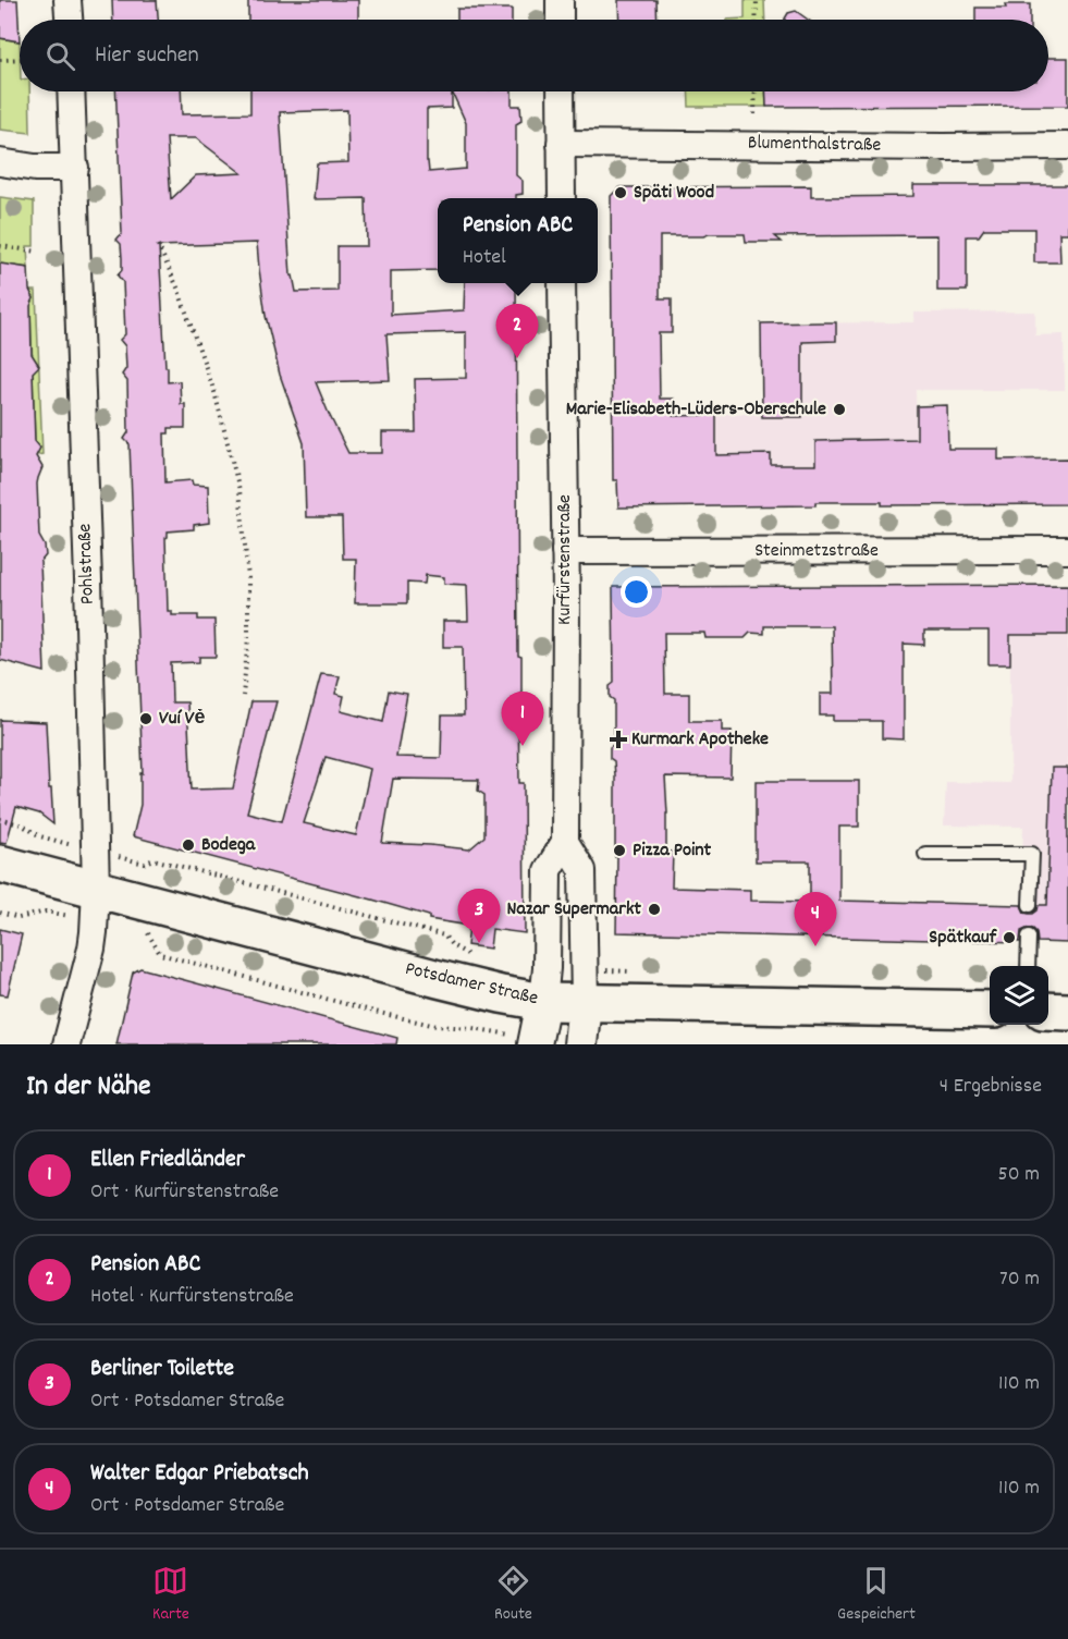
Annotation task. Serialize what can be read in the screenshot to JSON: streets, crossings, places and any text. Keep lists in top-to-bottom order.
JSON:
{
  "streets": {
    "main road": ["Potsdamer Straße"],
    "street": [
      "Blumenthalstraße",
      "Steinmetzstraße",
      "Kurfürstenstraße",
      "Pohlstraße"
    ]
  },
  "crossings": [
    ["Steinmetzstraße", "Kurfürstenstraße"],
    ["Pohlstraße", "Potsdamer Straße"]
  ],
  "places": {
    "other": [
      "Späti Wood",
      "Marie-Elisabeth-Lüders-Oberschule",
      "Vuí Vẻ",
      "Bodega",
      "Pizza Point",
      "Nazar Supermarkt",
      "Spätkauf"
    ],
    "health": ["Kurmark Apotheke"]
  },
  "page": {
    "search": "Hier suchen",
    "popup": ["Pension ABC", "Hotel"],
    "pins": [
      "2",
      "1",
      "3",
      "4"
    ],
    "heading": ["In der Nähe", "4 Ergebnisse"],
    "list": [
      {
        "mark": "1",
        "name": "Ellen Friedländer",
        "note": "Ort · Kurfürstenstraße",
        "value": "50 m"
      },
      {
        "mark": "2",
        "name": "Pension ABC",
        "note": "Hotel · Kurfürstenstraße",
        "value": "70 m"
      },
      {
        "mark": "3",
        "name": "Berliner Toilette",
        "note": "Ort · Potsdamer Straße",
        "value": "110 m"
      },
      {
        "mark": "4",
        "name": "Walter Edgar Priebatsch",
        "note": "Ort · Potsdamer Straße",
        "value": "110 m"
      }
    ],
    "nav": ["Karte", "Route", "Gespeichert"]
  }
}
